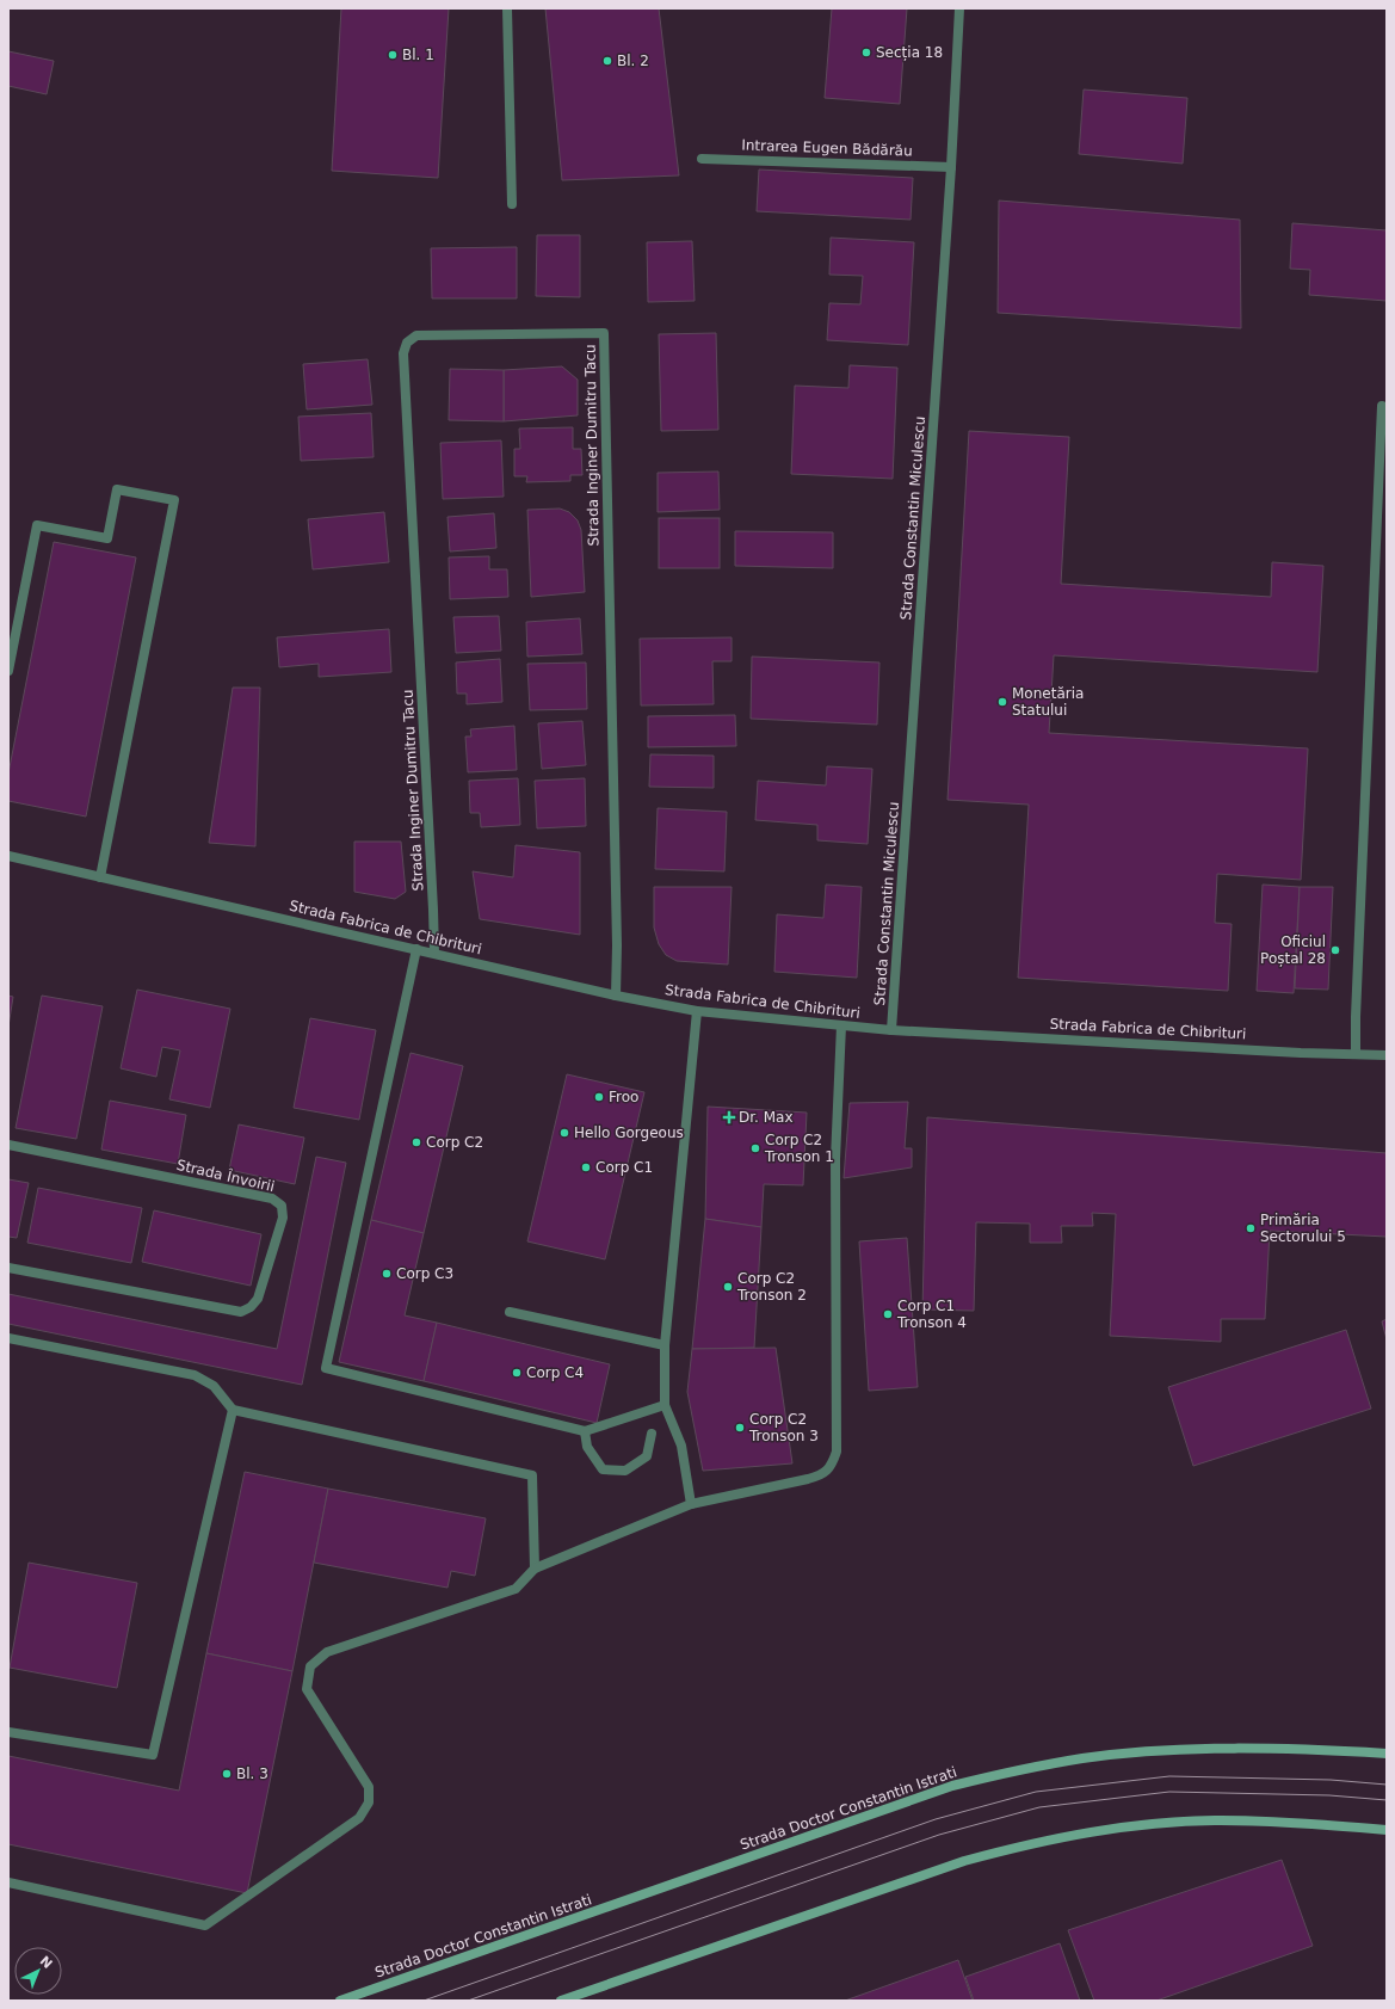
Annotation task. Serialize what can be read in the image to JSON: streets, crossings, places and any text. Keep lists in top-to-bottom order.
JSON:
{
  "streets": {
    "main road": ["Strada Doctor Constantin Istrati"],
    "street": [
      "Intrarea Eugen Bădărău",
      "Strada Inginer Dumitru Tacu",
      "Strada Constantin Miculescu",
      "Strada Fabrica de Chibrituri",
      "Strada Învoirii"
    ]
  },
  "crossings": [
    ["Intrarea Eugen Bădărău", "Strada Constantin Miculescu"],
    ["Strada Inginer Dumitru Tacu", "Strada Fabrica de Chibrituri"],
    ["Strada Constantin Miculescu", "Strada Fabrica de Chibrituri"]
  ],
  "places": {
    "other": [
      "Secția 18",
      "Bl. 1",
      "Bl. 2",
      "Monetăria Statului",
      "Oficiul Poștal 28",
      "Froo",
      "Hello Gorgeous",
      "Corp C2",
      "Corp C2 Tronson 1",
      "Corp C1",
      "Primăria Sectorului 5",
      "Corp C3",
      "Corp C2 Tronson 2",
      "Corp C1 Tronson 4",
      "Corp C4",
      "Corp C2 Tronson 3",
      "Bl. 3"
    ],
    "health": ["Dr. Max"]
  },
  "north": "top right"
}
